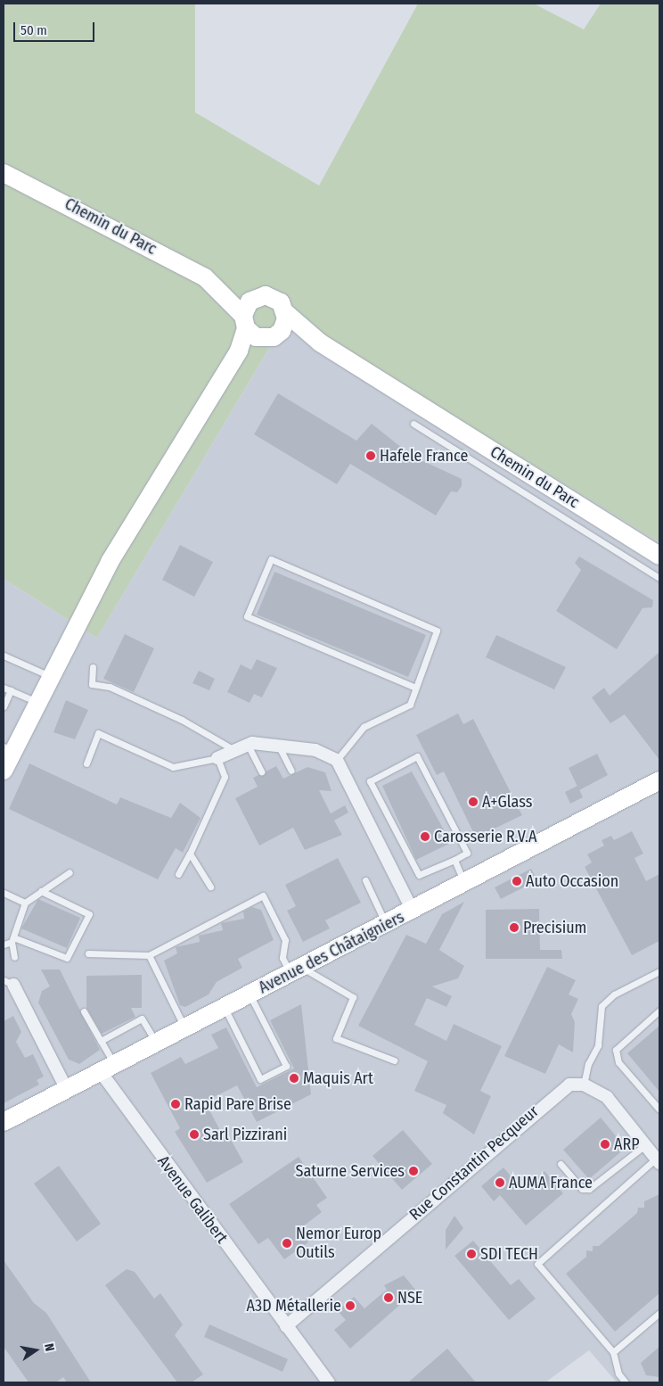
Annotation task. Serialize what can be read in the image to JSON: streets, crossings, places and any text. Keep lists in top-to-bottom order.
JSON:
{
  "streets": {
    "street": [
      "Chemin du Parc",
      "Avenue des Châtaigniers",
      "Rue Constantin Pecqueur",
      "Avenue Galibert"
    ]
  },
  "crossings": [
    ["Avenue des Châtaigniers", "Avenue Galibert"],
    ["Rue Constantin Pecqueur", "Avenue Galibert"]
  ],
  "places": [
    "Hafele France",
    "A+Glass",
    "Carosserie R.V.A",
    "Auto Occasion",
    "Precisium",
    "Maquis Art",
    "Rapid Pare Brise",
    "Sarl Pizzirani",
    "ARP",
    "Saturne Services",
    "AUMA France",
    "Nemor Europ Outils",
    "SDI TECH",
    "NSE",
    "A3D Métallerie"
  ],
  "scale_bar": "50 m",
  "north": "right"
}
